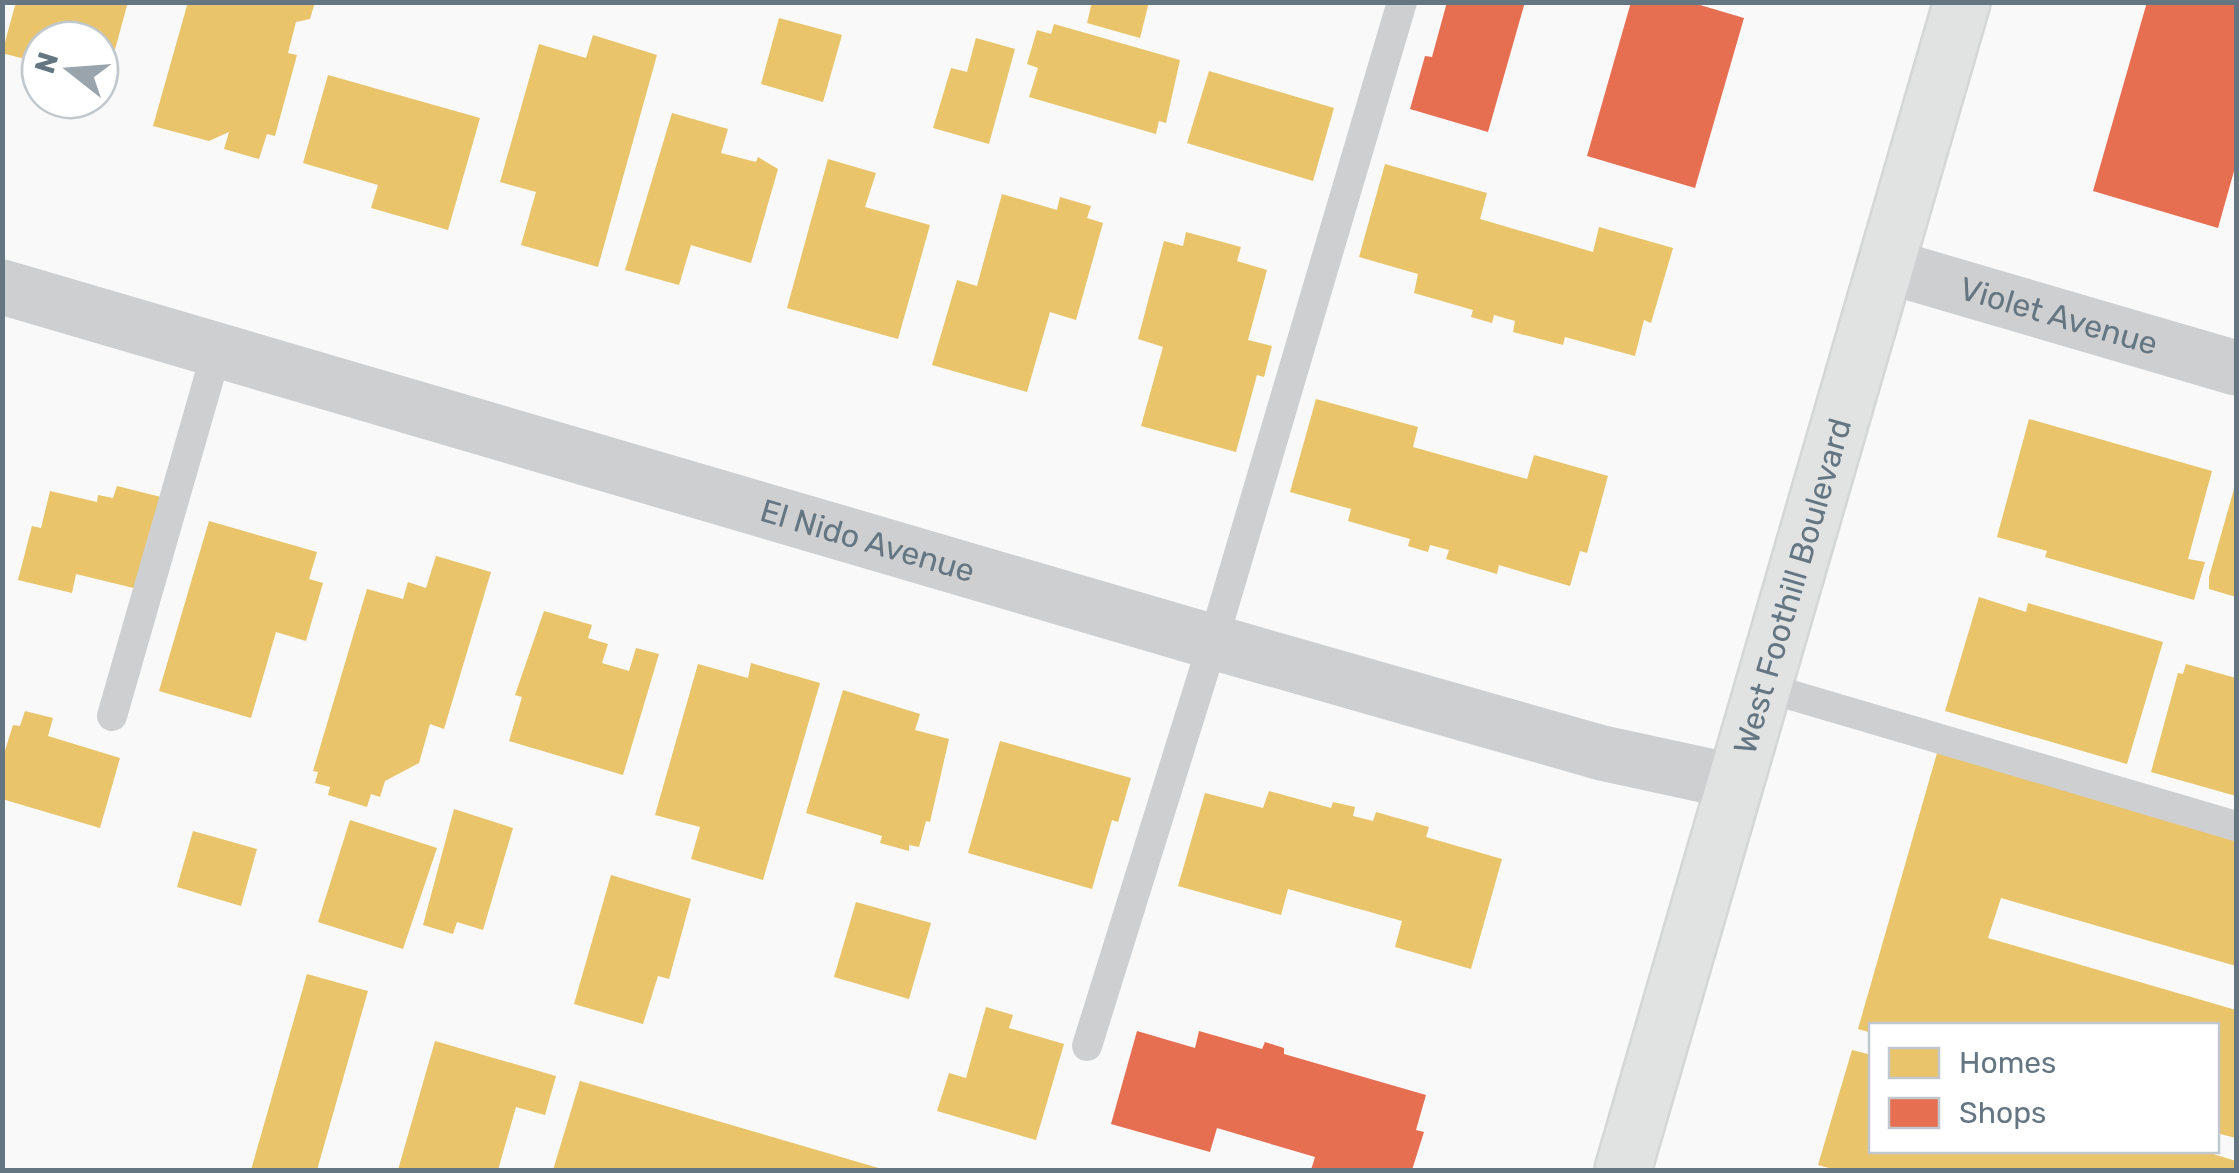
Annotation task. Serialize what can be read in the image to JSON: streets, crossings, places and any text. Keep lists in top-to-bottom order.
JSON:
{
  "streets": {
    "main road": ["West Foothill Boulevard"],
    "street": ["Violet Avenue", "El Nido Avenue"]
  },
  "crossings": [
    ["Violet Avenue", "West Foothill Boulevard"],
    ["El Nido Avenue", "West Foothill Boulevard"]
  ],
  "legend": ["Homes", "Shops"],
  "north": "left"
}
